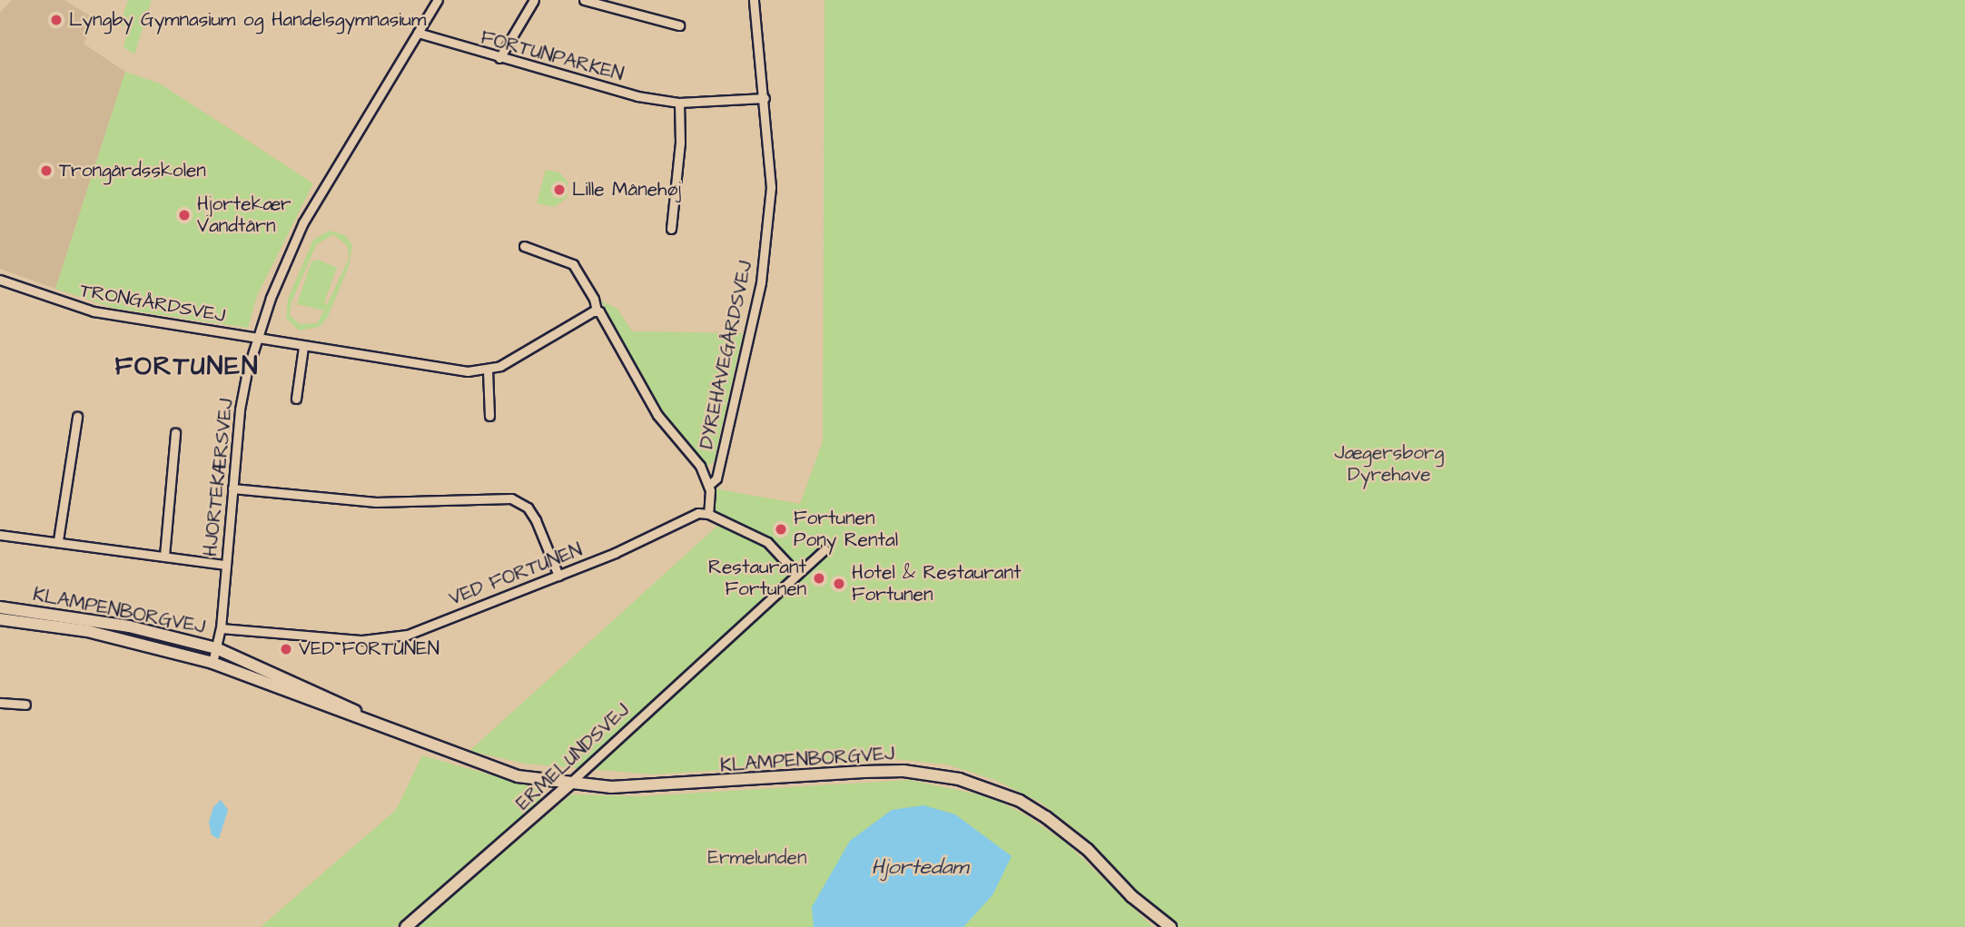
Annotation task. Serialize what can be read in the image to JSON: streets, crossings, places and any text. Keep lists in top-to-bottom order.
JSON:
{
  "streets": {
    "street": [
      "FORTUNPARKEN",
      "TRONGÅRDSVEJ",
      "DYREHAVEGÅRDSVEJ",
      "HJORTEKÆRSVEJ",
      "VED FORTUNEN",
      "KLAMPENBORGVEJ",
      "ERMELUNDSVEJ"
    ]
  },
  "crossings": [
    ["FORTUNPARKEN", "DYREHAVEGÅRDSVEJ"],
    ["FORTUNPARKEN", "HJORTEKÆRSVEJ"],
    ["TRONGÅRDSVEJ", "HJORTEKÆRSVEJ"],
    ["HJORTEKÆRSVEJ", "VED FORTUNEN"],
    ["HJORTEKÆRSVEJ", "KLAMPENBORGVEJ"],
    ["KLAMPENBORGVEJ", "ERMELUNDSVEJ"]
  ],
  "districts": ["FORTUNEN"],
  "water": ["Hjortedam"],
  "parks": ["Jægersborg Dyrehave", "Ermelunden"],
  "places": [
    "Lyngby Gymnasium og Handelsgymnasium",
    "Trongårdsskolen",
    "Lille Månehøj",
    "Hjortekær Vandtårn",
    "Fortunen Pony Rental",
    "Restaurant Fortunen",
    "Hotel & Restaurant Fortunen",
    "VED FORTUNEN"
  ]
}
